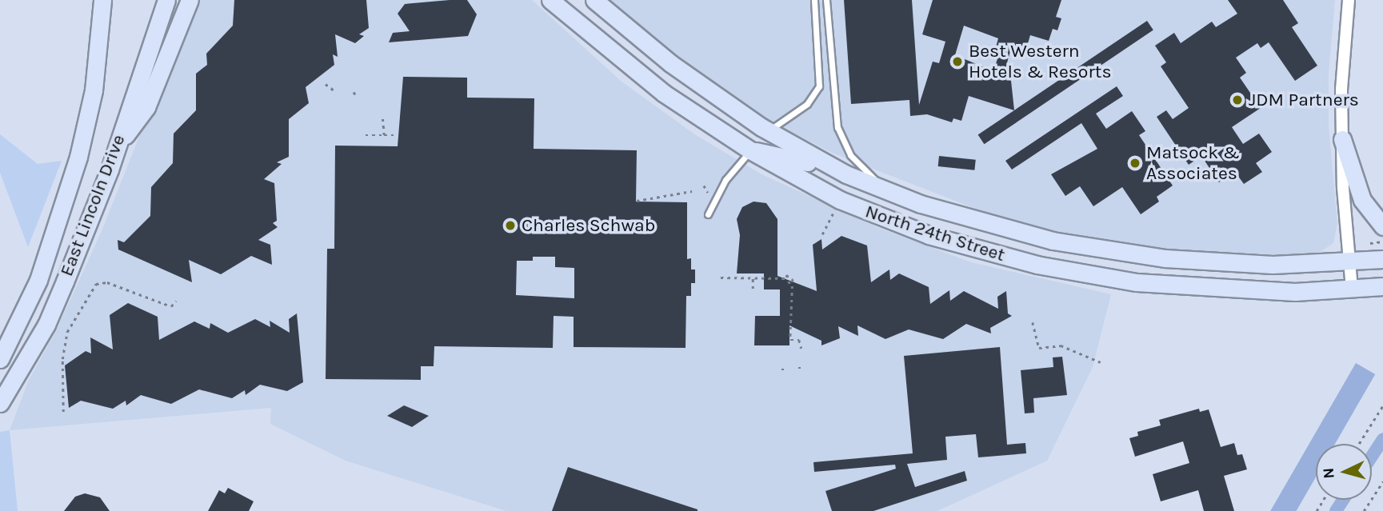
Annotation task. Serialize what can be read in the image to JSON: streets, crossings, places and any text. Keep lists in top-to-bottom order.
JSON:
{
  "streets": {
    "main road": ["East Lincoln Drive", "North 24th Street"]
  },
  "places": [
    "Best Western Hotels & Resorts",
    "JDM Partners",
    "Matsock & Associates",
    "Charles Schwab"
  ],
  "north": "left"
}
